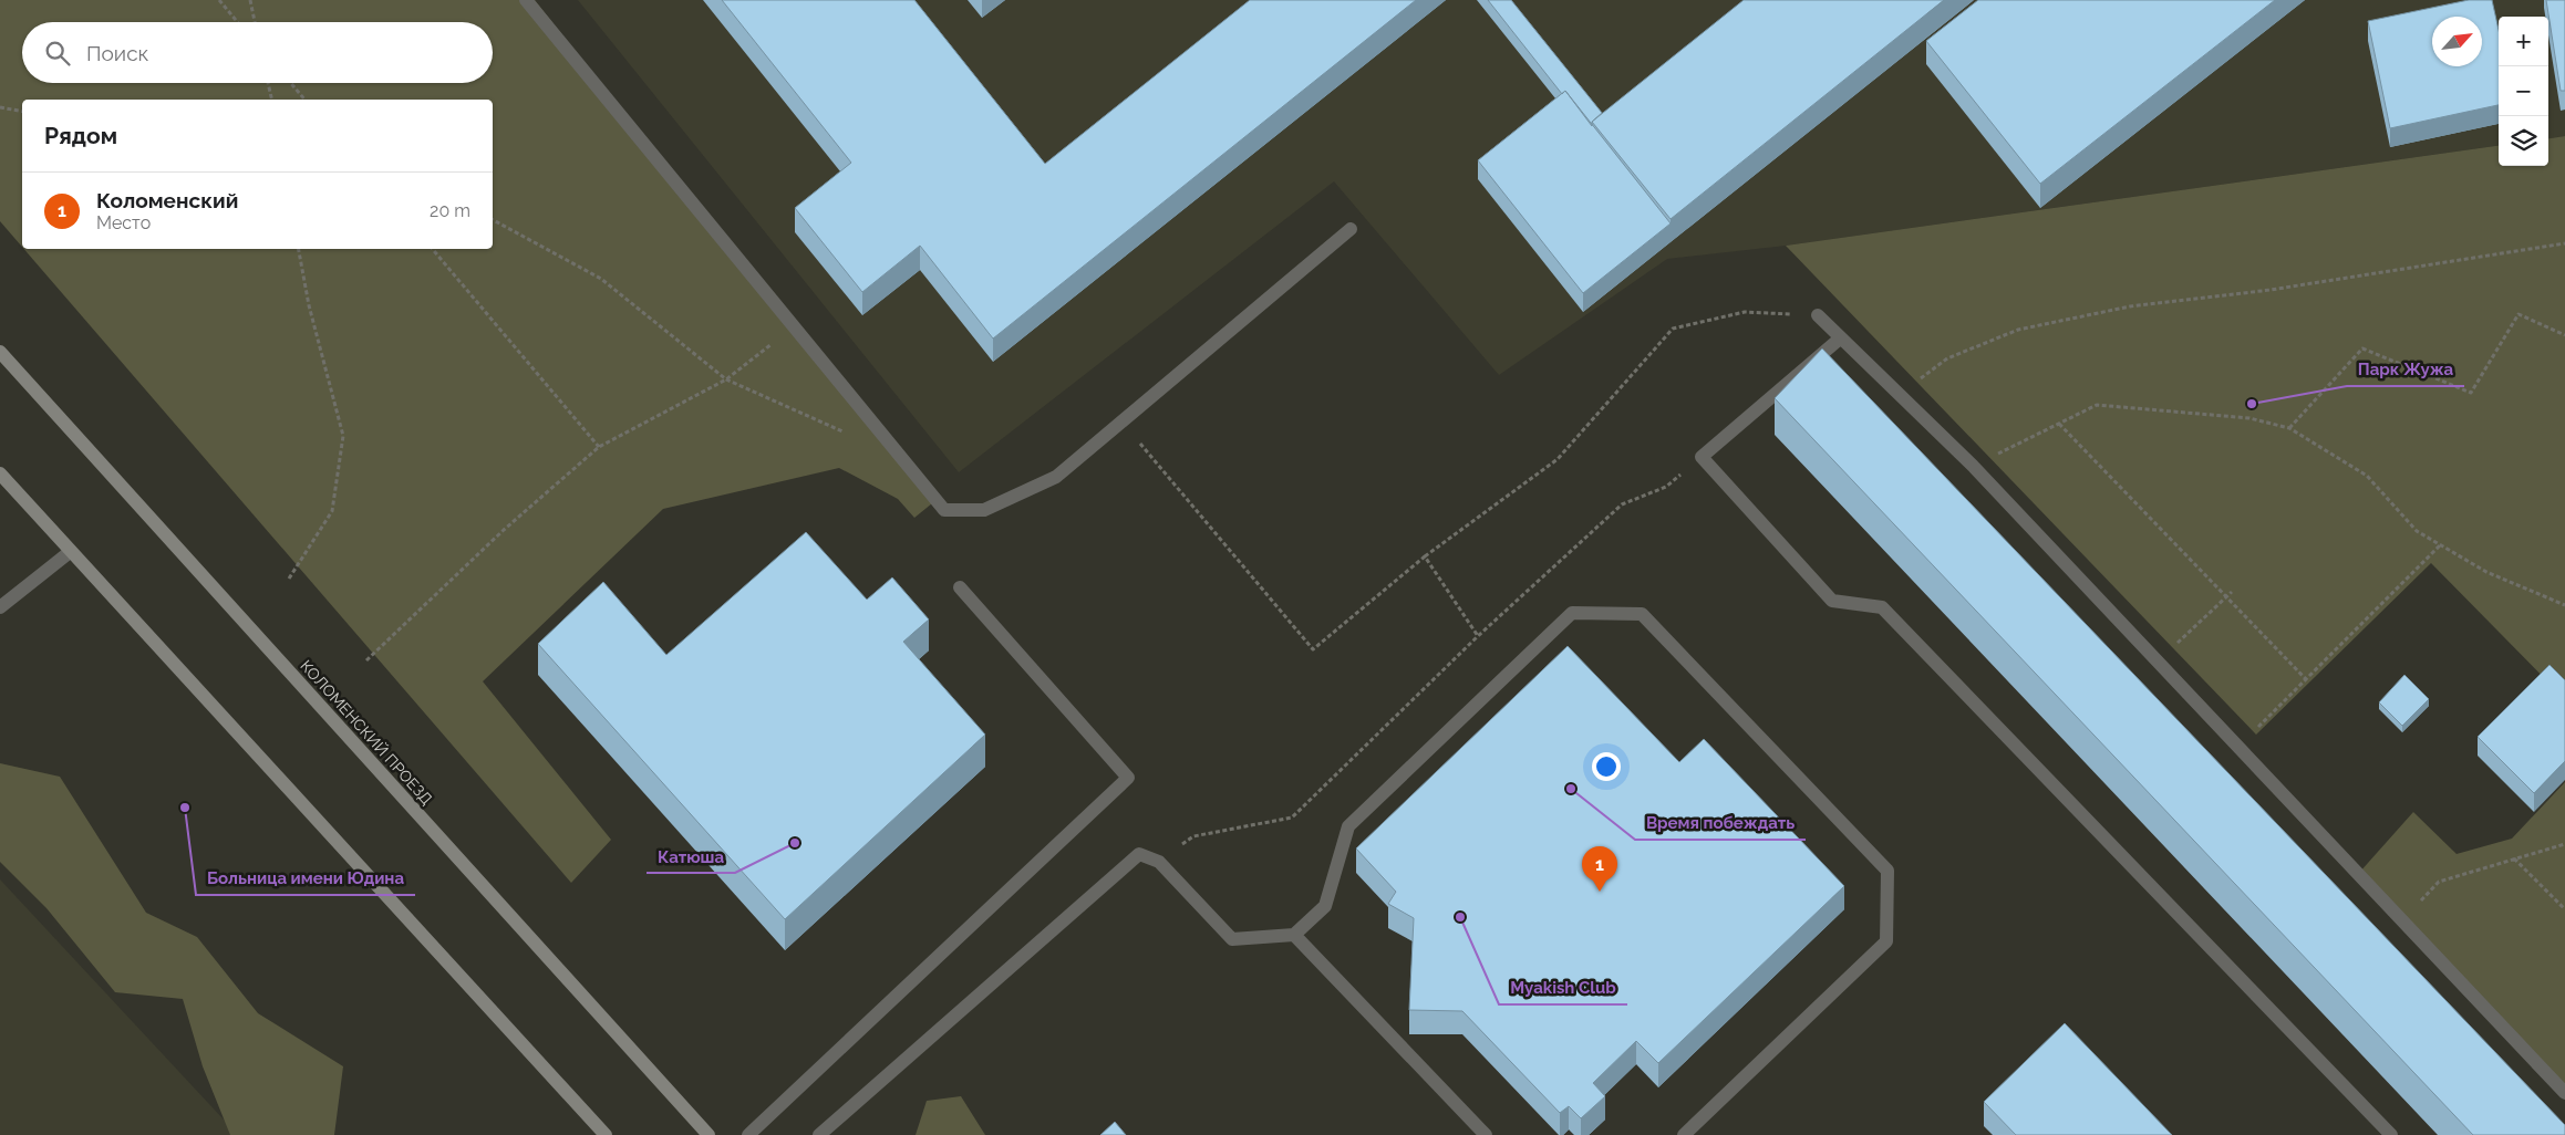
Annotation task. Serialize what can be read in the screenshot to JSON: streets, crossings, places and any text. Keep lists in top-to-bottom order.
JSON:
{
  "streets": {
    "main road": ["КОЛОМЕНСКИЙ ПРОЕЗД"]
  },
  "places": [
    "Парк Жужа",
    "Время побеждать",
    "Больница имени Юдина",
    "Катюша",
    "Myakish Club"
  ],
  "north": "top right",
  "page": {
    "map_buttons": ["+", "−"],
    "search": "Поиск",
    "heading": "Рядом",
    "list": [
      {
        "mark": "1",
        "name": "Коломенский",
        "note": "Место",
        "value": "20 m"
      }
    ],
    "pins": "1"
  }
}
